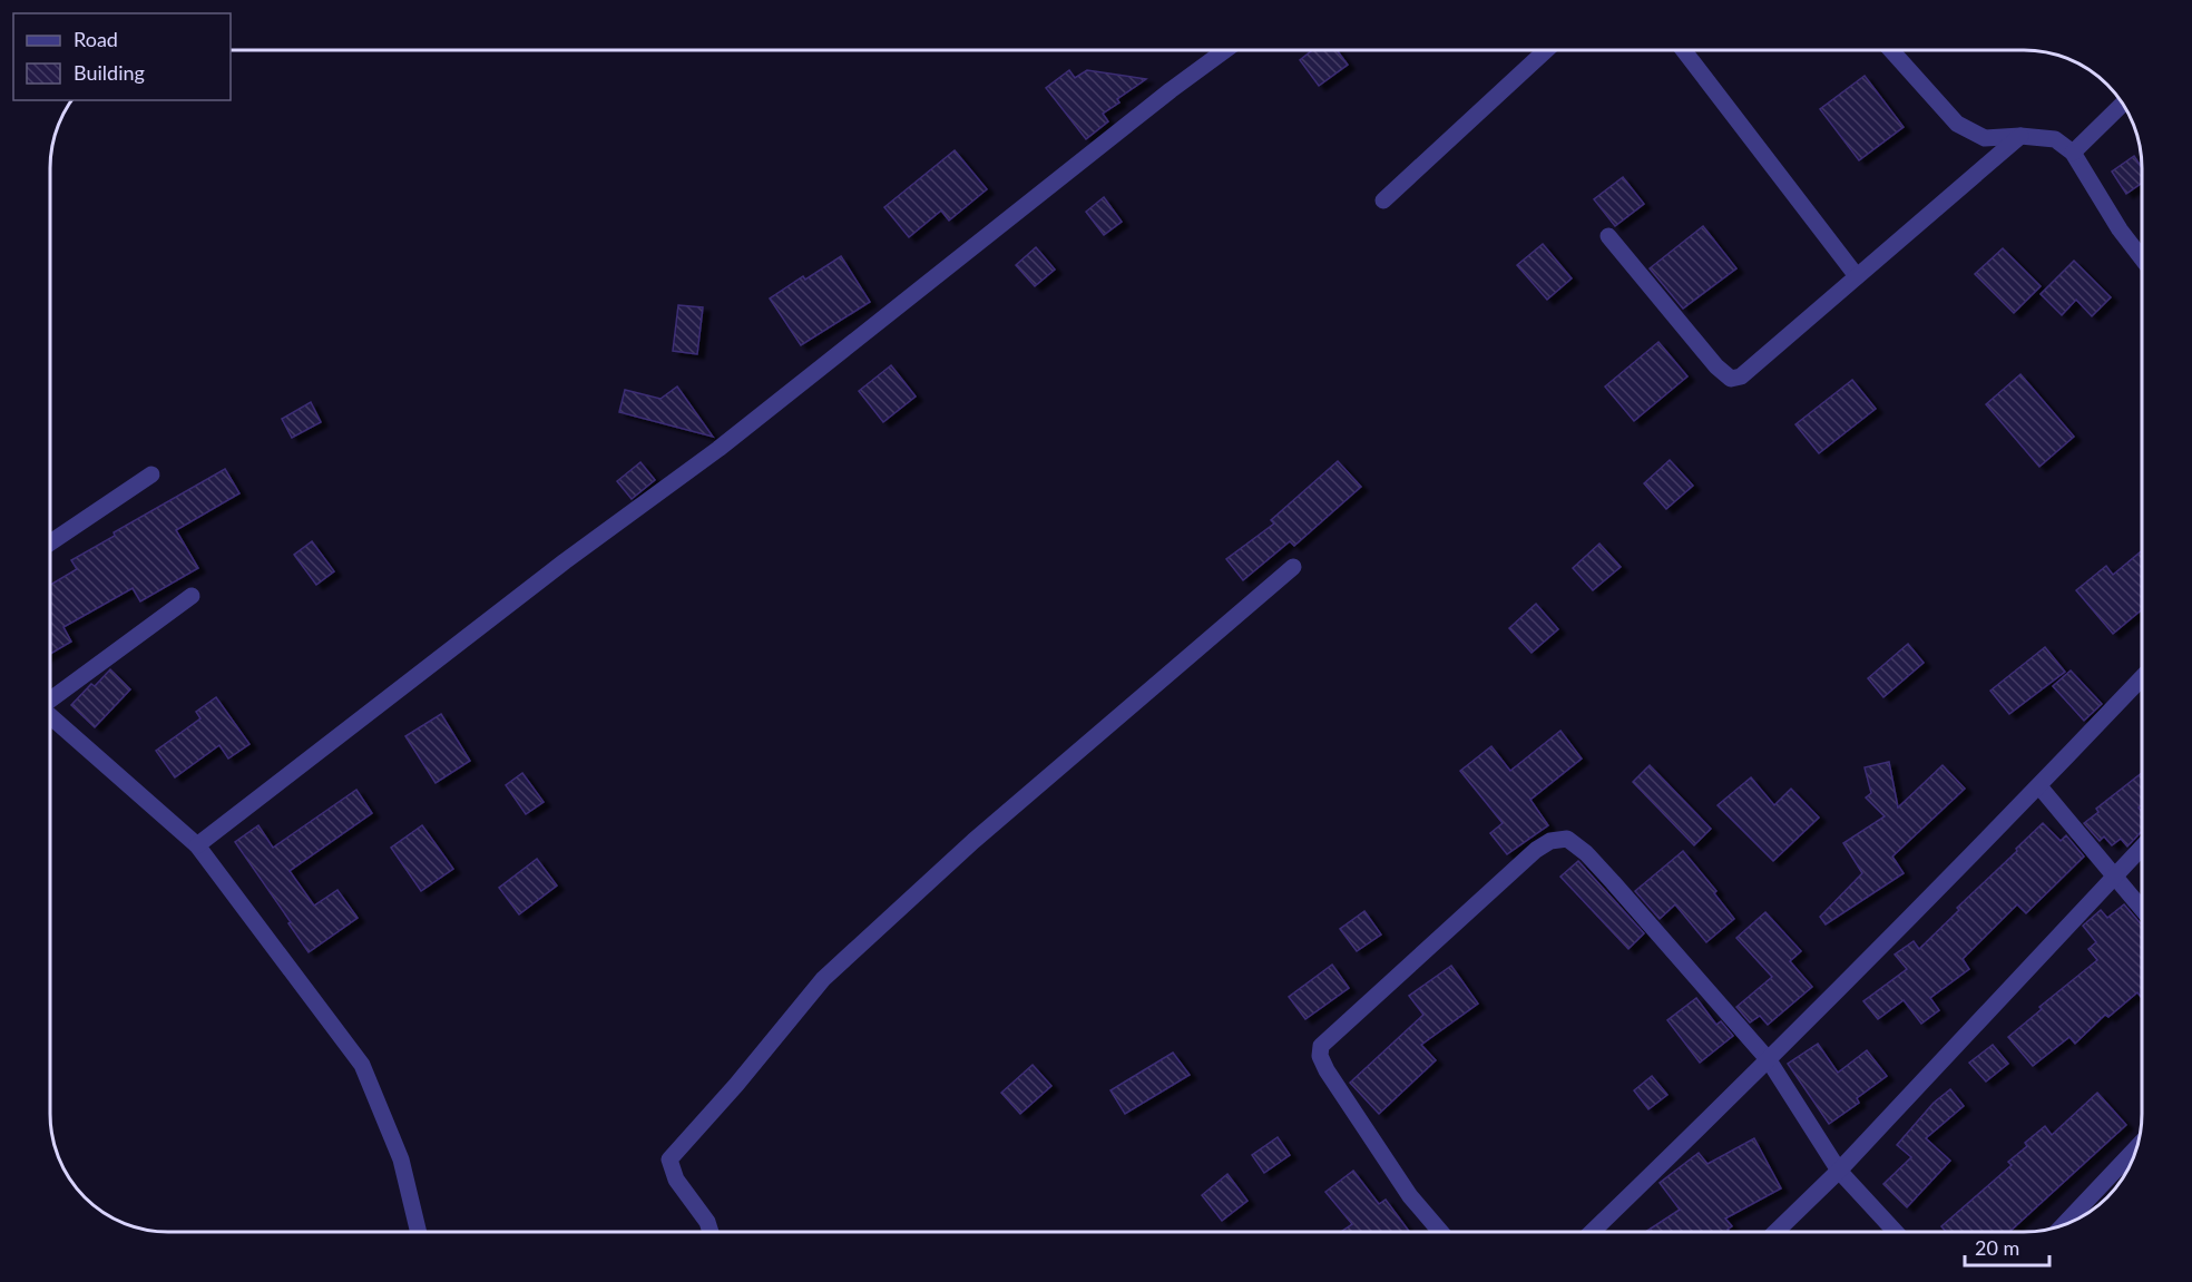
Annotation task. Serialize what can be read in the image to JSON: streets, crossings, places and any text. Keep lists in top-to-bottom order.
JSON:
{
  "legend": ["Road", "Building"],
  "scale_bar": "20 m"
}
